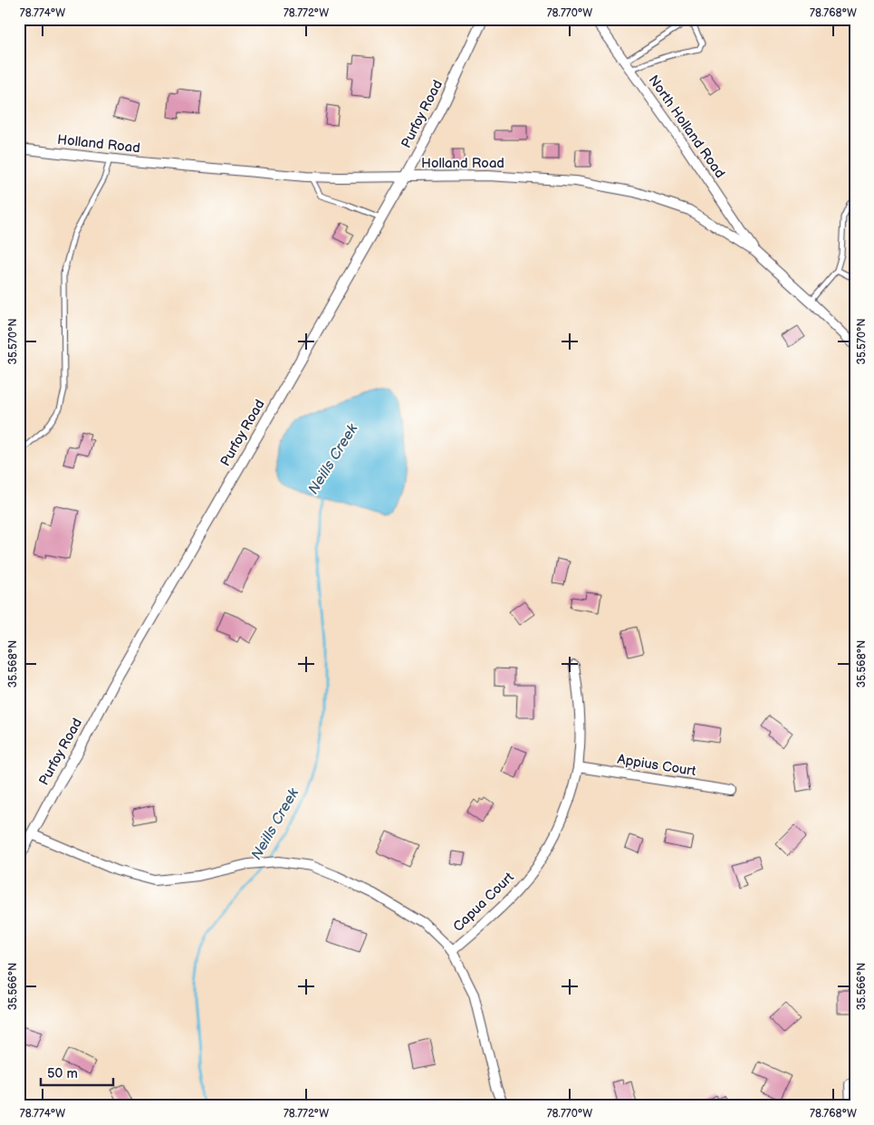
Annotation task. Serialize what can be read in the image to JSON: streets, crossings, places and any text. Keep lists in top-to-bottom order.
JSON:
{
  "streets": {
    "street": [
      "Purfoy Road",
      "North Holland Road",
      "Holland Road",
      "Appius Court",
      "Capua Court"
    ]
  },
  "crossings": [
    ["Purfoy Road", "Holland Road"],
    ["North Holland Road", "Holland Road"],
    ["Appius Court", "Capua Court"]
  ],
  "water": ["Neills Creek"],
  "scale_bar": "50 m",
  "coordinates": [
    "78.774°W",
    "78.772°W",
    "78.770°W",
    "78.768°W",
    "35.570°N",
    "35.568°N",
    "35.566°N"
  ]
}
